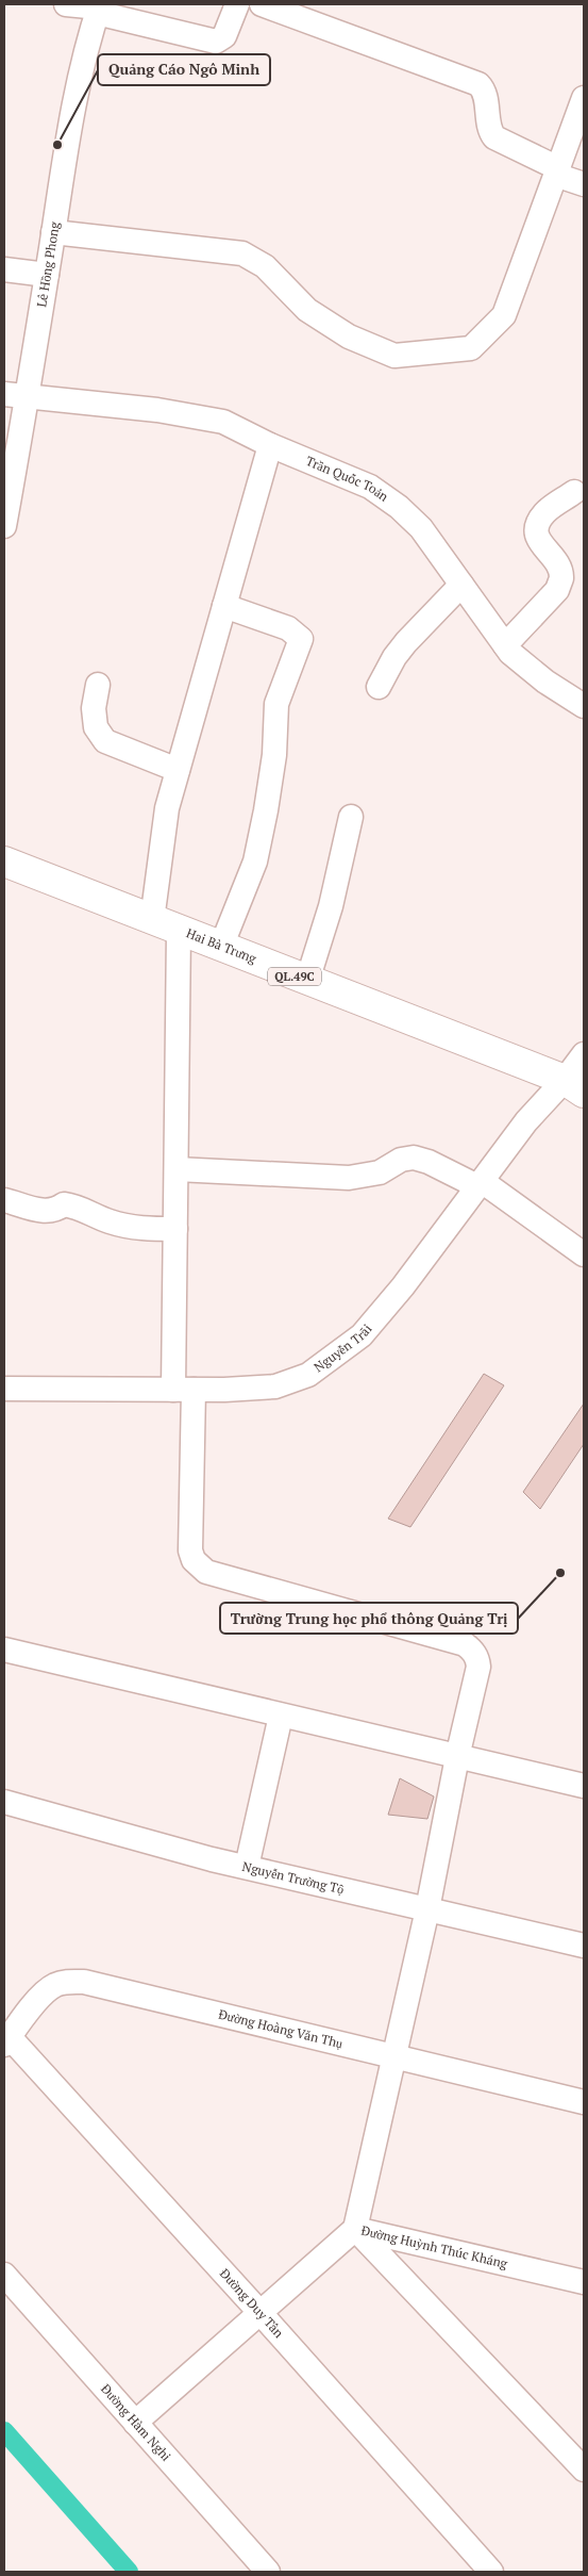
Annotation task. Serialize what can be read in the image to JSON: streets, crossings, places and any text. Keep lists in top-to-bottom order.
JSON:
{
  "streets": {
    "main road": ["Hai Bà Trưng", "QL.49C"],
    "street": [
      "Lê Hồng Phong",
      "Trần Quốc Toản",
      "Nguyễn Trãi",
      "Nguyễn Trường Tộ",
      "Đường Hoàng Văn Thụ",
      "Đường Huỳnh Thúc Kháng",
      "Đường Duy Tân",
      "Đường Hàm Nghi"
    ]
  },
  "crossings": [
    ["Lê Hồng Phong", "Trần Quốc Toản"],
    ["Hai Bà Trưng", "Nguyễn Trãi"],
    ["Đường Hoàng Văn Thụ", "Đường Duy Tân"],
    ["Đường Huỳnh Thúc Kháng", "Đường Duy Tân"],
    ["Đường Huỳnh Thúc Kháng", "Đường Hàm Nghi"]
  ],
  "places": ["Quảng Cáo Ngô Minh", "Trường Trung học phổ thông Quảng Trị"]
}
